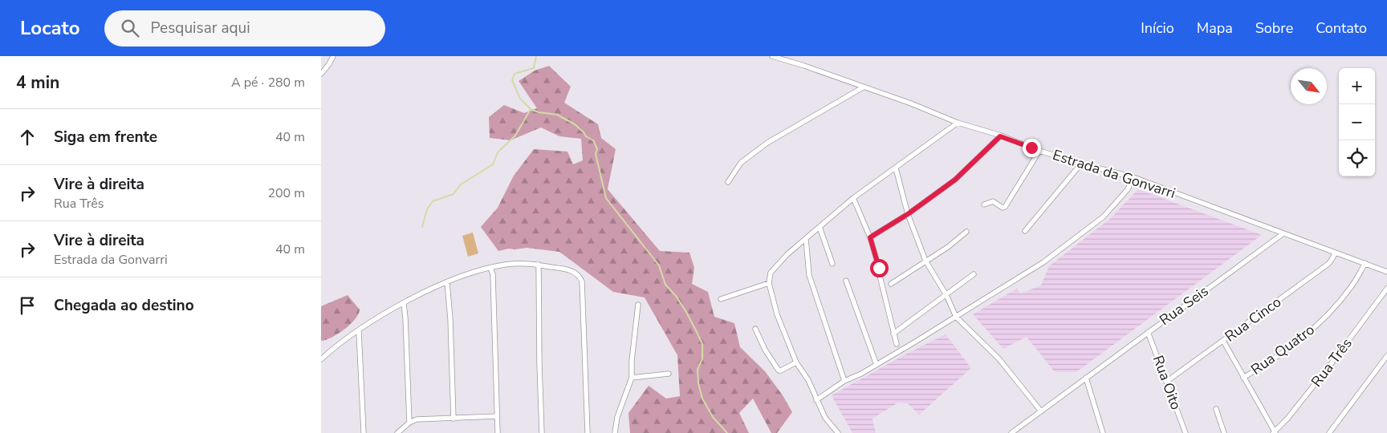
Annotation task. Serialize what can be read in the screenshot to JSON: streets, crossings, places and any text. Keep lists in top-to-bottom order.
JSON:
{
  "streets": {
    "street": [
      "Estrada da Gonvarri",
      "Rua Seis",
      "Rua Cinco",
      "Rua Quatro",
      "Rua Três",
      "Rua Oito"
    ]
  },
  "crossings": [
    ["Estrada da Gonvarri", "Rua Seis"],
    ["Estrada da Gonvarri", "Rua Cinco"],
    ["Estrada da Gonvarri", "Rua Quatro"],
    ["Rua Seis", "Rua Oito"],
    ["Rua Cinco", "Rua Oito"]
  ],
  "north": "bottom right",
  "page": {
    "header": "Locato",
    "search": "Pesquisar aqui",
    "nav": [
      "Início",
      "Mapa",
      "Sobre",
      "Contato"
    ],
    "heading": ["4 min", "A pé · 280 m"],
    "map_buttons": ["+", "−"],
    "list": [
      ["Siga em frente", "40 m"],
      ["Vire à direita", "Rua Três", "200 m"],
      ["Vire à direita", "Estrada da Gonvarri", "40 m"],
      "Chegada ao destino"
    ]
  }
}
